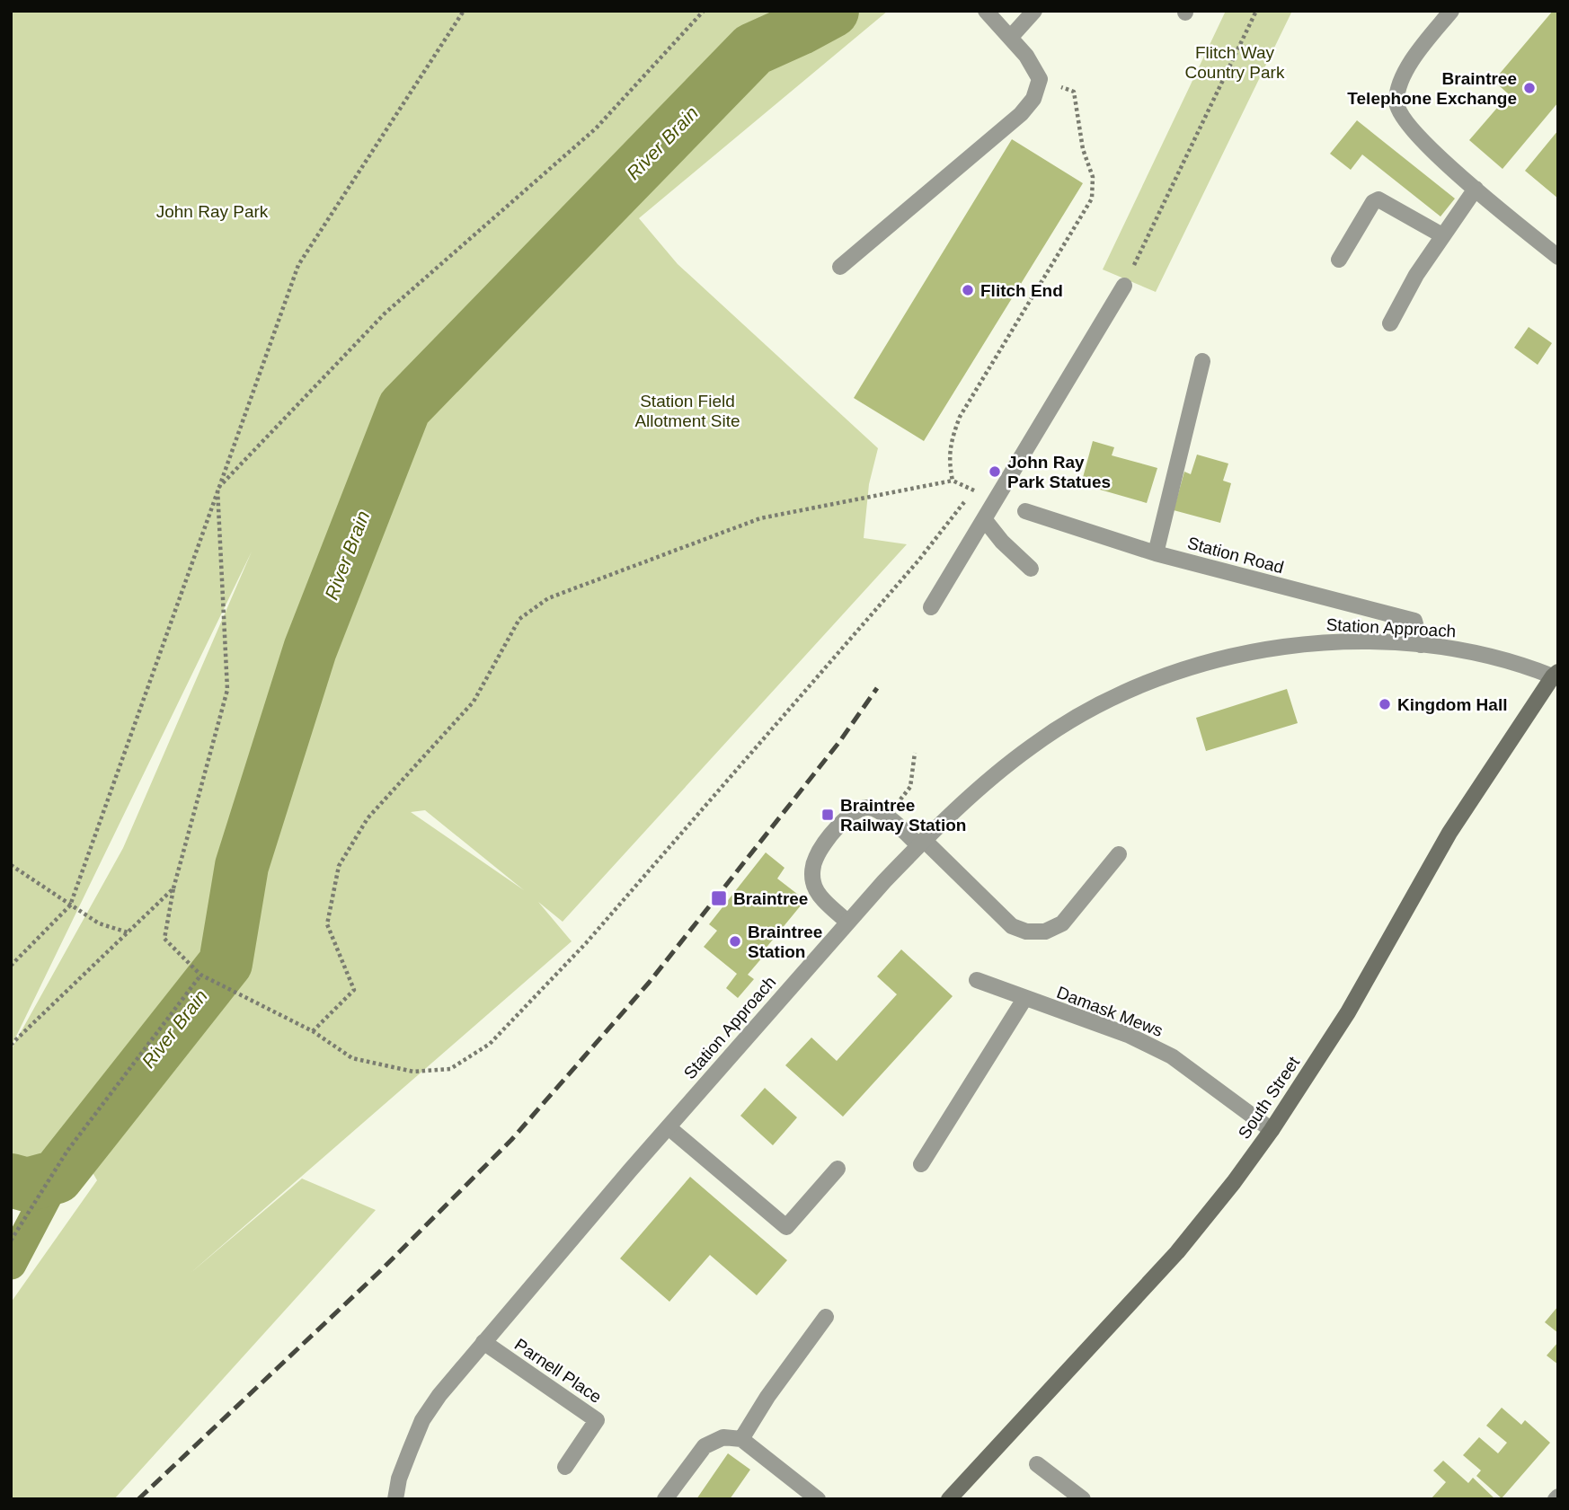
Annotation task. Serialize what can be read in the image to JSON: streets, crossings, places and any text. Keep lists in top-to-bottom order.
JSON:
{
  "streets": {
    "main road": ["South Street"],
    "street": [
      "Station Road",
      "Station Approach",
      "Damask Mews",
      "Parnell Place"
    ]
  },
  "crossings": [
    ["Station Road", "Station Approach"],
    ["Station Approach", "South Street"],
    ["Station Approach", "Parnell Place"],
    ["Damask Mews", "South Street"]
  ],
  "water": ["River Brain"],
  "parks": ["Flitch Way Country Park", "John Ray Park", "Station Field Allotment Site"],
  "places": {
    "other": [
      "Braintree Telephone Exchange",
      "Flitch End",
      "John Ray Park Statues",
      "Kingdom Hall",
      "Braintree Station"
    ],
    "transit": ["Braintree Railway Station", "Braintree"]
  }
}
